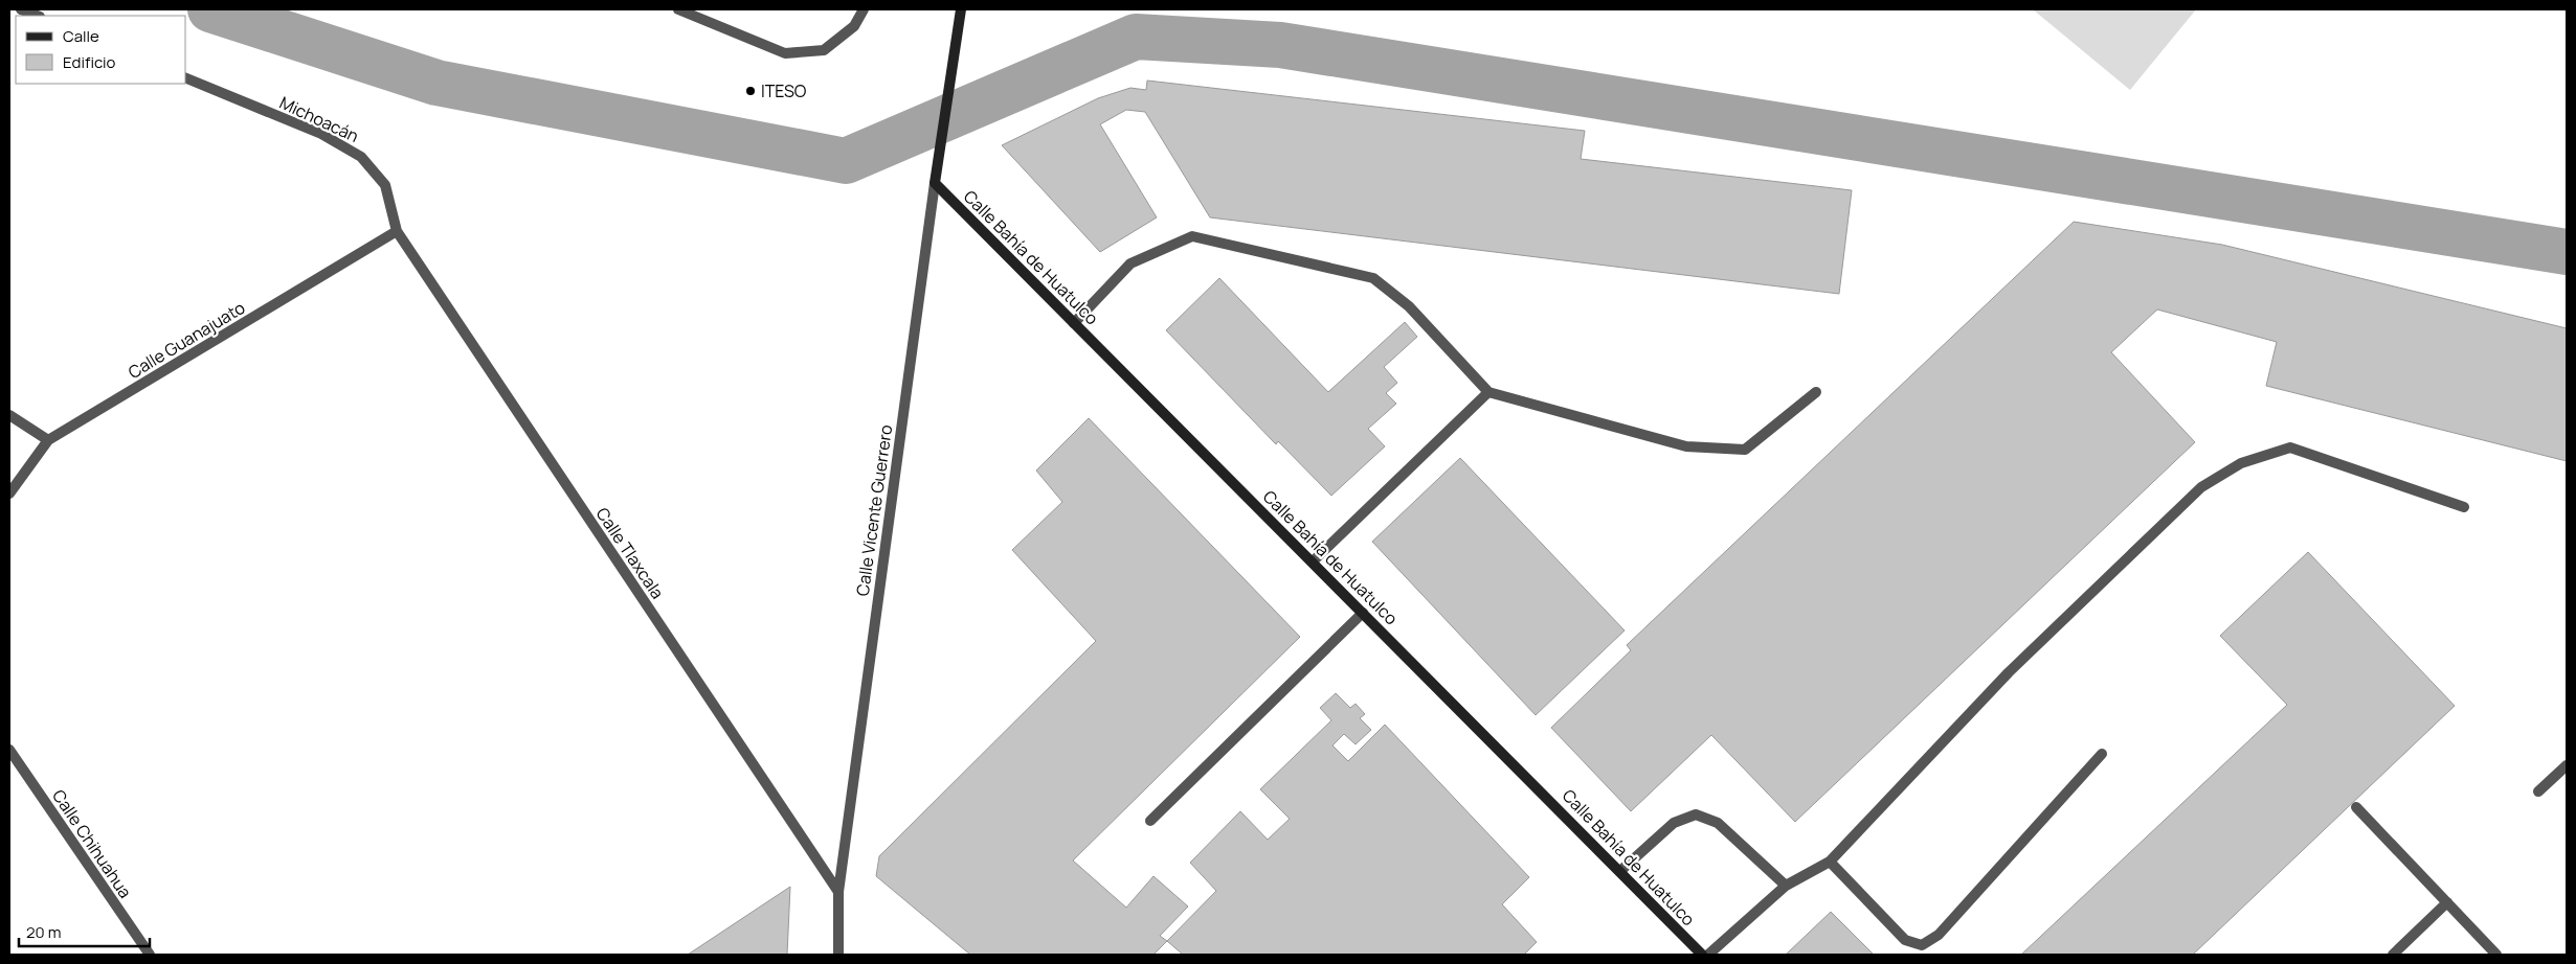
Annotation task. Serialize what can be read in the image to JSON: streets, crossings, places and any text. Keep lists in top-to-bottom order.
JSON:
{
  "streets": {
    "street": [
      "Michoacán",
      "Calle Bahía de Huatulco",
      "Calle Guanajuato",
      "Calle Vicente Guerrero",
      "Calle Tlaxcala",
      "Calle Chihuahua"
    ]
  },
  "crossings": [
    ["Michoacán", "Calle Guanajuato"],
    ["Michoacán", "Calle Tlaxcala"],
    ["Calle Bahía de Huatulco", "Calle Vicente Guerrero"],
    ["Calle Guanajuato", "Calle Tlaxcala"],
    ["Calle Vicente Guerrero", "Calle Tlaxcala"]
  ],
  "places": ["ITESO"],
  "legend": ["Calle", "Edificio"],
  "scale_bar": "20 m"
}
